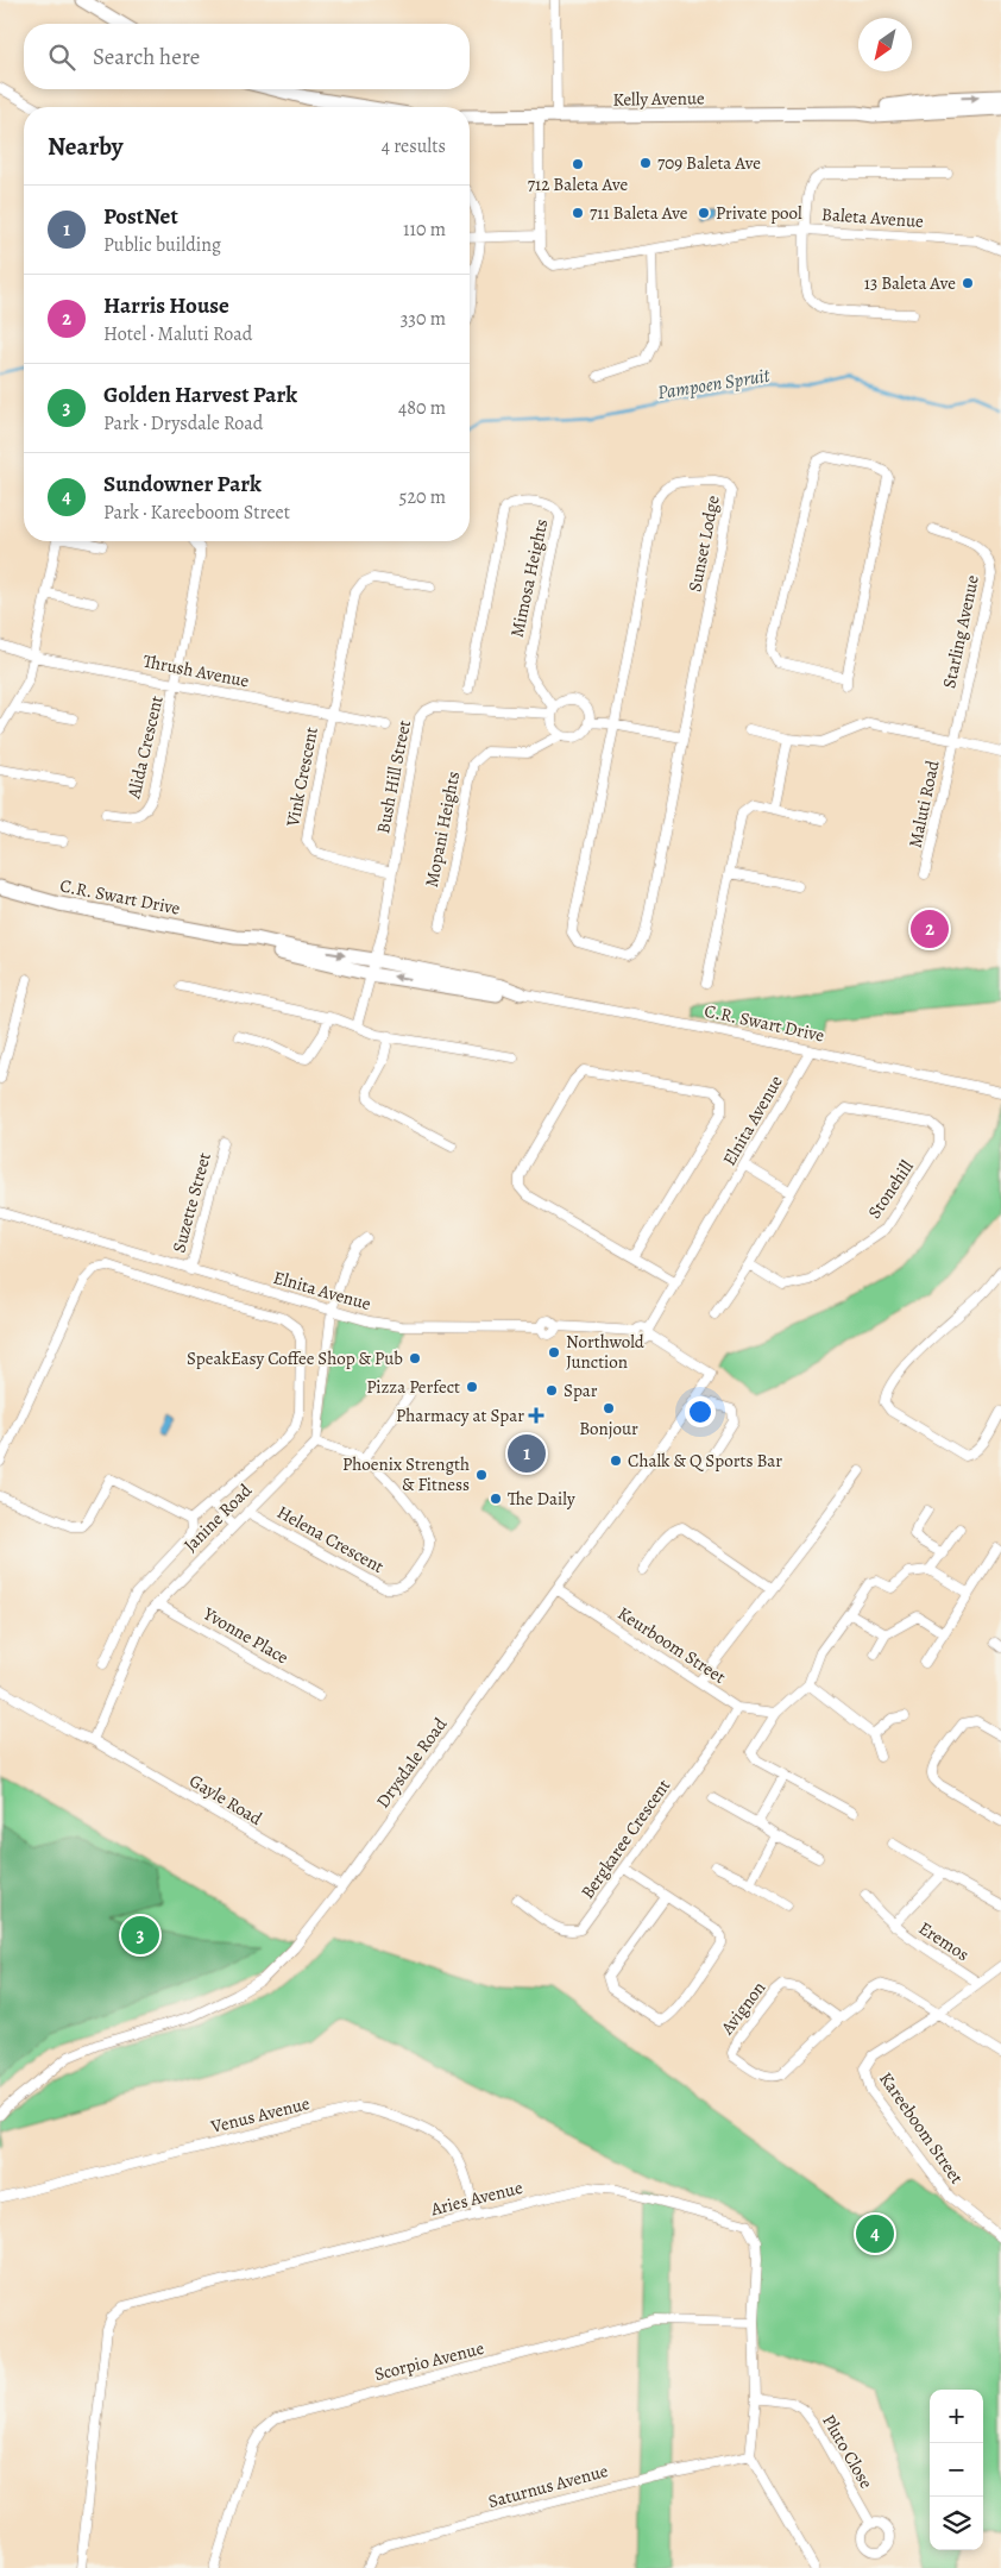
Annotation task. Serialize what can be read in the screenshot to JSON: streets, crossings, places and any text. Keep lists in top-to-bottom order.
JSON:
{
  "streets": {
    "street": [
      "Kelly Avenue",
      "Baleta Avenue",
      "Sunset Lodge",
      "Mimosa Heights",
      "Starling Avenue",
      "Thrush Avenue",
      "Alida Crescent",
      "Vink Crescent",
      "Bush Hill Street",
      "Maluti Road",
      "Mopani Heights",
      "C.R. Swart Drive",
      "Elnita Avenue",
      "Stonehill",
      "Suzette Street",
      "Janine Road",
      "Helena Crescent",
      "Yvonne Place",
      "Keurboom Street",
      "Drysdale Road",
      "Gayle Road",
      "Bergkaree Crescent",
      "Eremos",
      "Avignon",
      "Venus Avenue",
      "Kareeboom Street",
      "Aries Avenue",
      "Scorpio Avenue",
      "Pluto Close",
      "Saturnus Avenue"
    ]
  },
  "crossings": [
    ["Mimosa Heights", "Bush Hill Street"],
    ["Mimosa Heights", "Mopani Heights"],
    ["Starling Avenue", "Maluti Road"],
    ["Thrush Avenue", "Alida Crescent"],
    ["Thrush Avenue", "Vink Crescent"],
    ["Vink Crescent", "Bush Hill Street"],
    ["Bush Hill Street", "Mopani Heights"],
    ["C.R. Swart Drive", "Elnita Avenue"],
    ["Elnita Avenue", "Suzette Street"],
    ["Elnita Avenue", "Drysdale Road"],
    ["Janine Road", "Helena Crescent"],
    ["Janine Road", "Yvonne Place"],
    ["Janine Road", "Gayle Road"],
    ["Keurboom Street", "Drysdale Road"],
    ["Keurboom Street", "Bergkaree Crescent"],
    ["Drysdale Road", "Gayle Road"],
    ["Avignon", "Kareeboom Street"],
    ["Venus Avenue", "Aries Avenue"],
    ["Aries Avenue", "Scorpio Avenue"],
    ["Aries Avenue", "Pluto Close"],
    ["Aries Avenue", "Saturnus Avenue"]
  ],
  "water": ["Pampoen Spruit"],
  "places": {
    "other": [
      "709 Baleta Ave",
      "712 Baleta Ave",
      "711 Baleta Ave",
      "Private pool",
      "13 Baleta Ave",
      "Northwold Junction",
      "SpeakEasy Coffee Shop & Pub",
      "Pizza Perfect",
      "Spar",
      "Bonjour",
      "Chalk & Q Sports Bar",
      "Phoenix Strength & Fitness",
      "The Daily"
    ],
    "health": ["Pharmacy at Spar"]
  },
  "north": "bottom left",
  "page": {
    "search": "Search here",
    "heading": ["Nearby", "4 results"],
    "list": [
      {
        "mark": "1",
        "name": "PostNet",
        "note": "Public building",
        "value": "110 m"
      },
      {
        "mark": "2",
        "name": "Harris House",
        "note": "Hotel · Maluti Road",
        "value": "330 m"
      },
      {
        "mark": "3",
        "name": "Golden Harvest Park",
        "note": "Park · Drysdale Road",
        "value": "480 m"
      },
      {
        "mark": "4",
        "name": "Sundowner Park",
        "note": "Park · Kareeboom Street",
        "value": "520 m"
      }
    ],
    "pins": [
      "2",
      "1",
      "3",
      "4"
    ],
    "map_buttons": ["+", "−"]
  }
}
